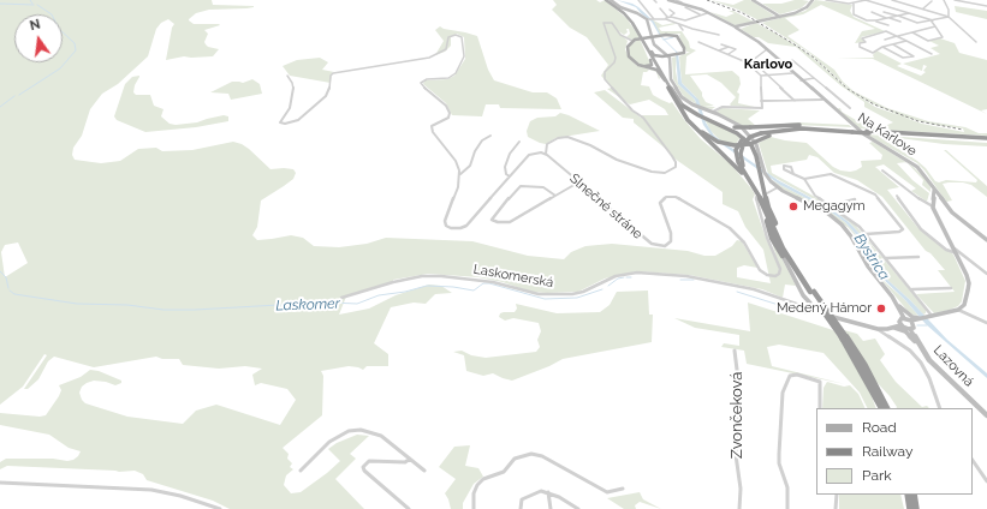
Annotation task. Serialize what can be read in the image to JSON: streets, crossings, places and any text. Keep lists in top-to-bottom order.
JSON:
{
  "streets": {
    "street": [
      "Na Karlove",
      "Slnečné stráne",
      "Laskomerská",
      "Lazovná",
      "Zvončeková"
    ]
  },
  "districts": ["Karlovo"],
  "water": ["Bystrica", "Laskomer"],
  "places": ["Megagym", "Medený Hámor"],
  "legend": ["Road", "Railway", "Park"],
  "north": "top"
}
